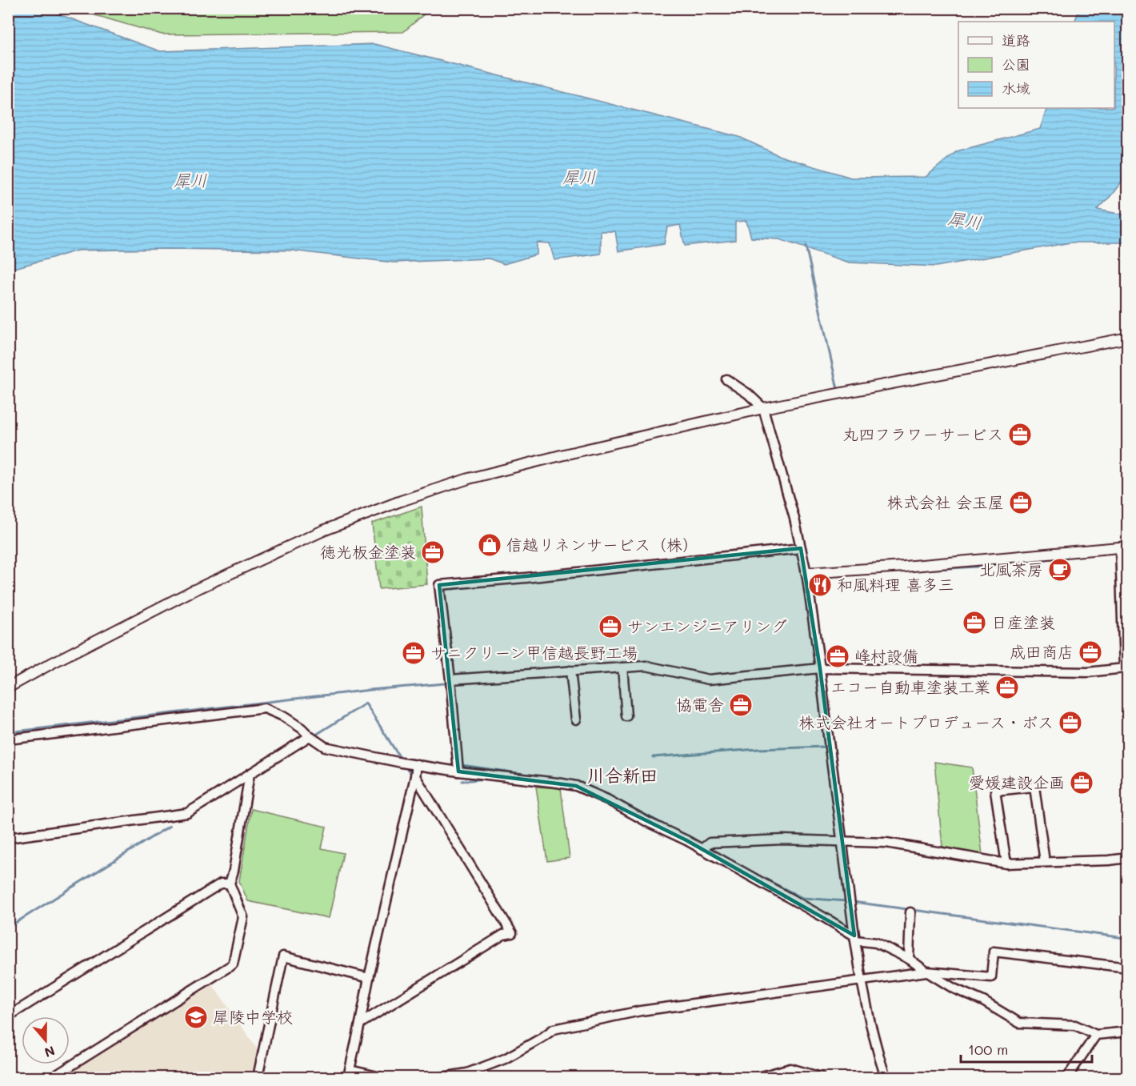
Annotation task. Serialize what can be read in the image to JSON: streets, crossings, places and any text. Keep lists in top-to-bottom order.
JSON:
{
  "districts": ["川合新田"],
  "water": ["犀川"],
  "places": {
    "office": [
      "丸四フラワーサービス",
      "株式会社 会玉屋",
      "徳光板金塗装",
      "日産塗装",
      "サンエンジニアリング",
      "成田商店",
      "サニクリーン甲信越長野工場",
      "峰村設備",
      "エコー自動車塗装工業",
      "協電舎",
      "株式会社オートプロデュース・ボス",
      "愛媛建設企画"
    ],
    "shop": ["信越リネンサービス（株）"],
    "cafe": ["北風茶房"],
    "restaurant": ["和風料理 喜多三"],
    "school or university": ["犀陵中学校"]
  },
  "legend": ["道路", "公園", "水域"],
  "scale_bar": "100 m",
  "north": "bottom"
}
